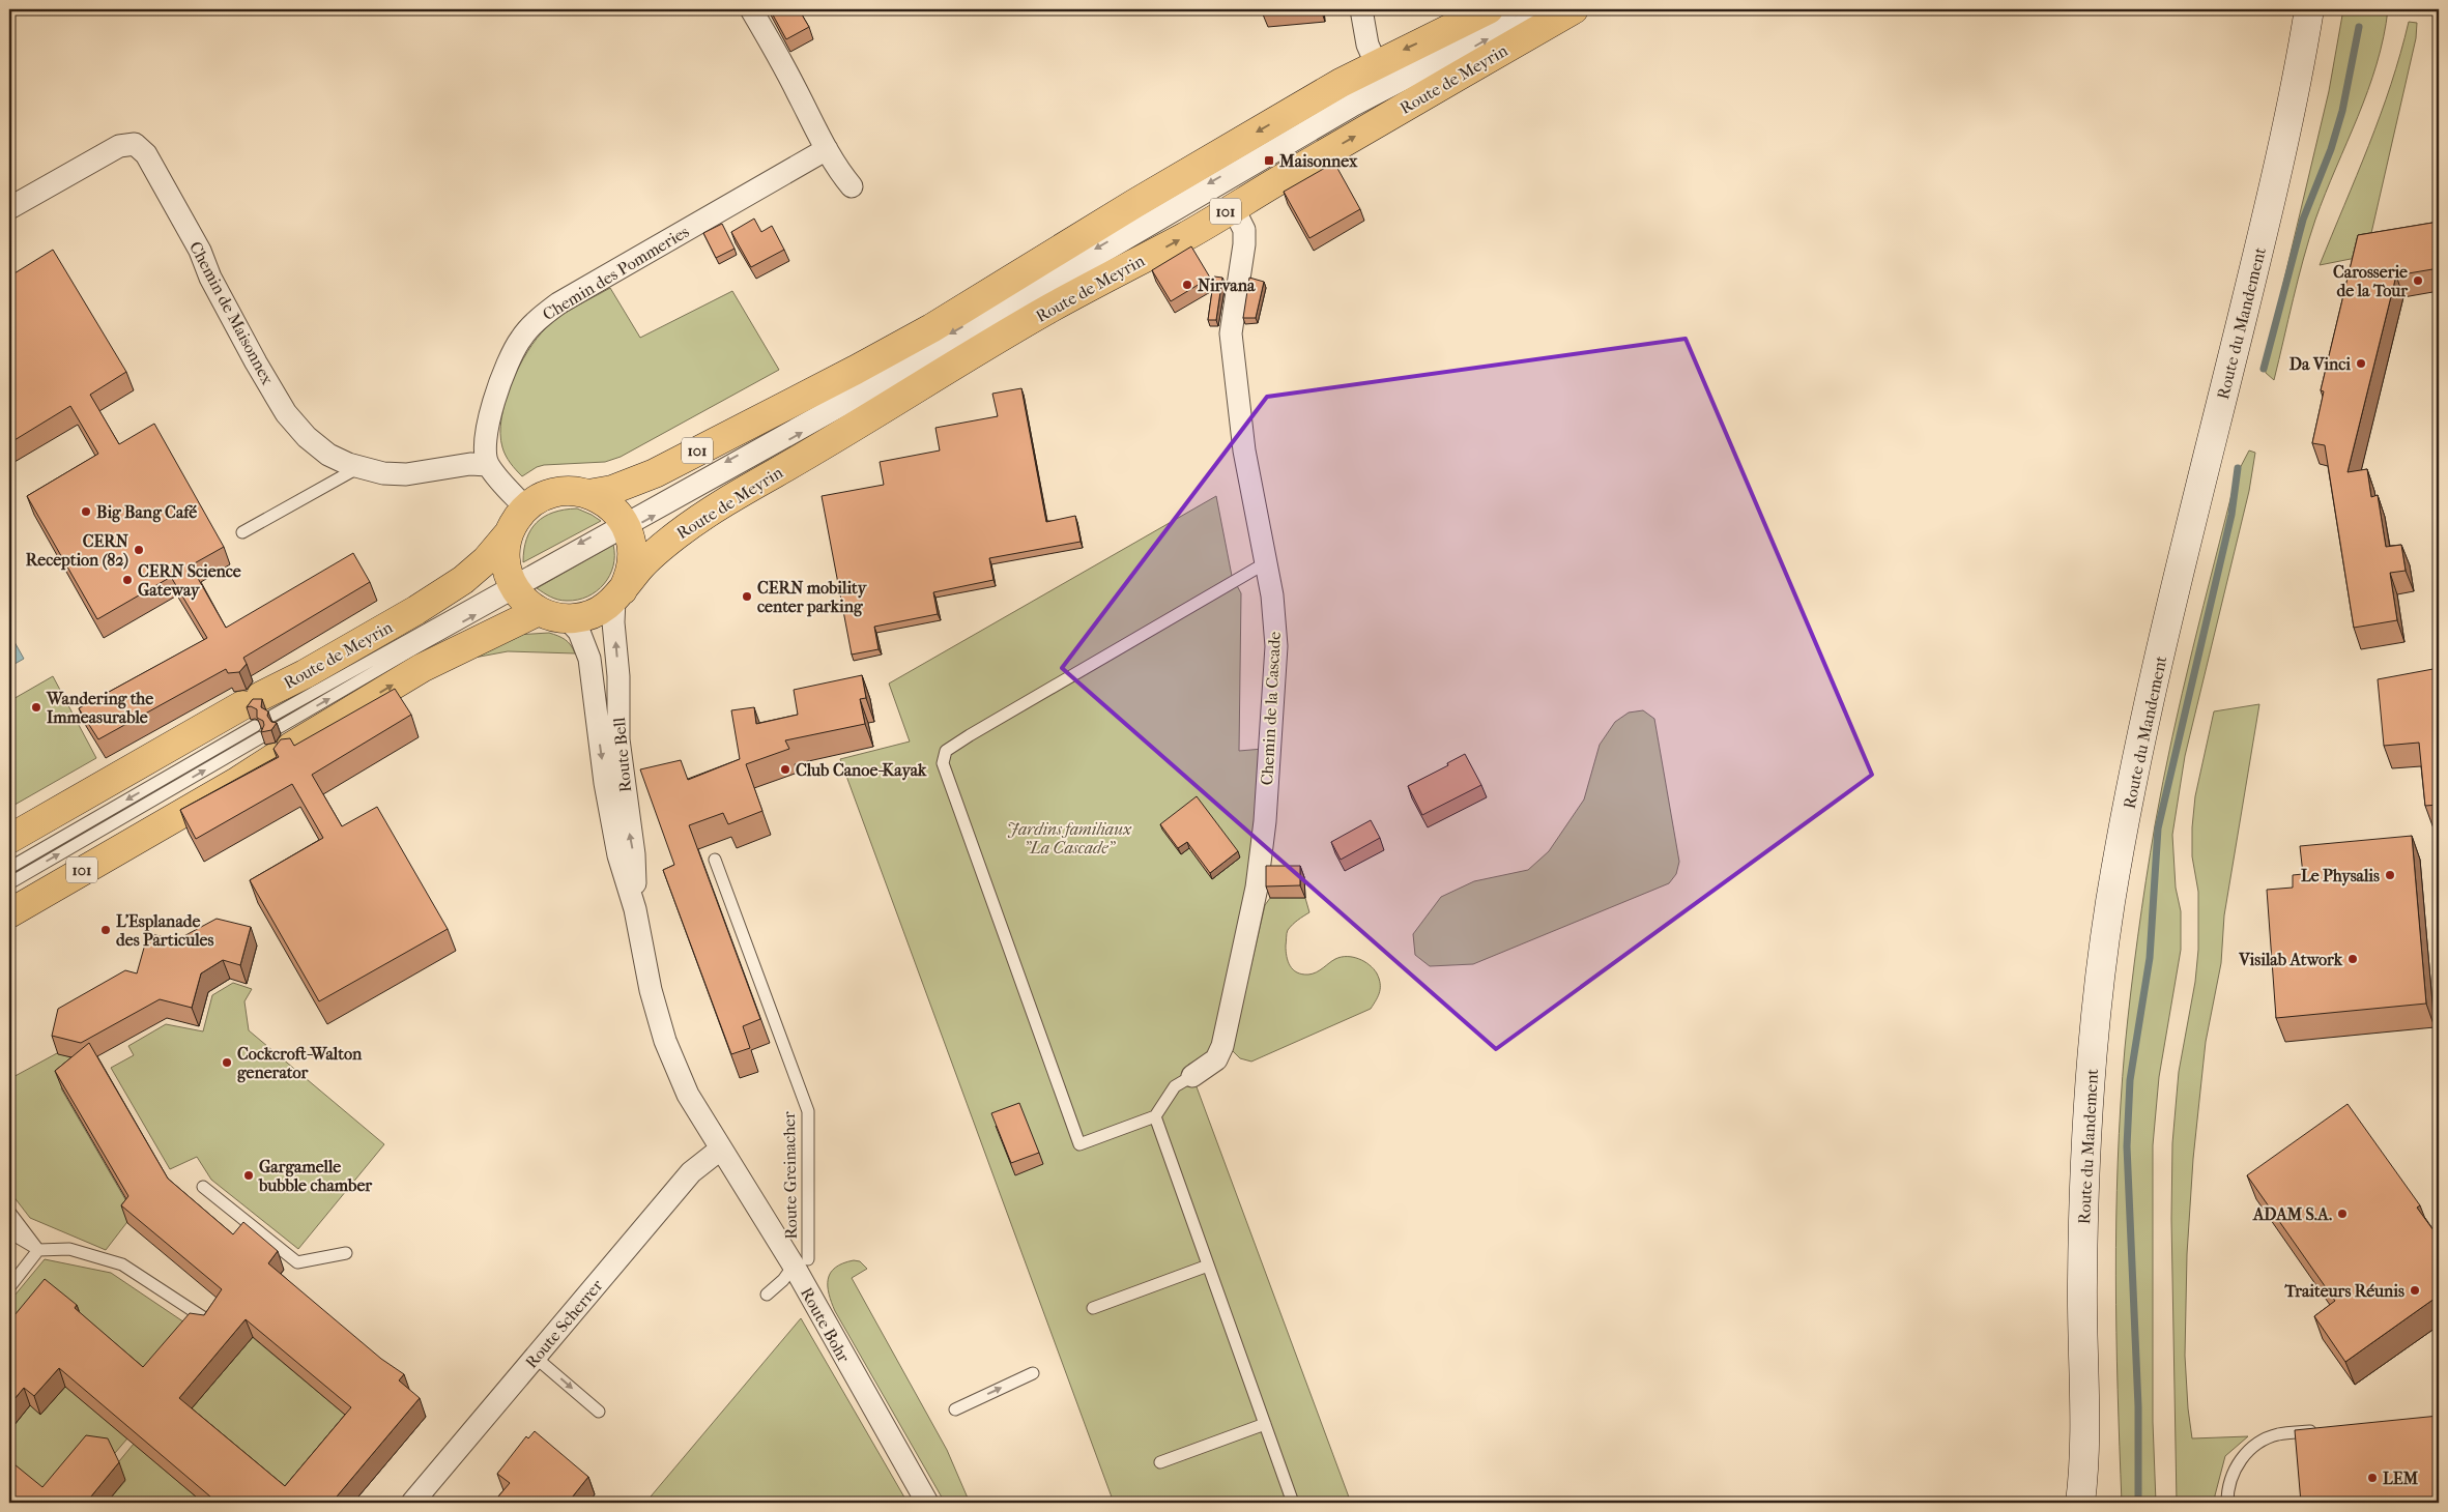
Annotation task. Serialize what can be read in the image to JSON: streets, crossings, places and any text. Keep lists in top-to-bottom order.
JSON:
{
  "streets": {
    "main road": ["Route de Meyrin", "101", "Route du Mandement"],
    "street": [
      "Chemin des Pommeries",
      "Chemin de Maisonnex",
      "Chemin de la Cascade",
      "Route Bell",
      "Route Scherrer",
      "Route Bohr"
    ],
    "lane": ["Route Greinacher"]
  },
  "crossings": [
    ["Route de Meyrin", "Chemin de la Cascade"],
    ["Route de Meyrin", "Route Bell"],
    ["Chemin des Pommeries", "Chemin de Maisonnex"],
    ["Route Bell", "Route Scherrer"],
    ["Route Bell", "Route Bohr"],
    ["Route Greinacher", "Route Bohr"],
    ["Route Scherrer", "Route Bohr"]
  ],
  "parks": ["Jardins familiaux \"La Cascade\""],
  "places": {
    "transit": ["Maisonnex"],
    "other": [
      "Carosserie de la Tour",
      "Nirvana",
      "Da Vinci",
      "Big Bang Café",
      "CERN Reception (82)",
      "CERN Science Gateway",
      "CERN mobility center parking",
      "Wandering the Immeasurable",
      "Club Canoe-Kayak",
      "Le Physalis",
      "L'Esplanade des Particules",
      "Visilab Atwork",
      "Cockcroft-Walton generator",
      "Gargamelle bubble chamber",
      "ADAM S.A.",
      "Traiteurs Réunis",
      "LEM"
    ]
  }
}
